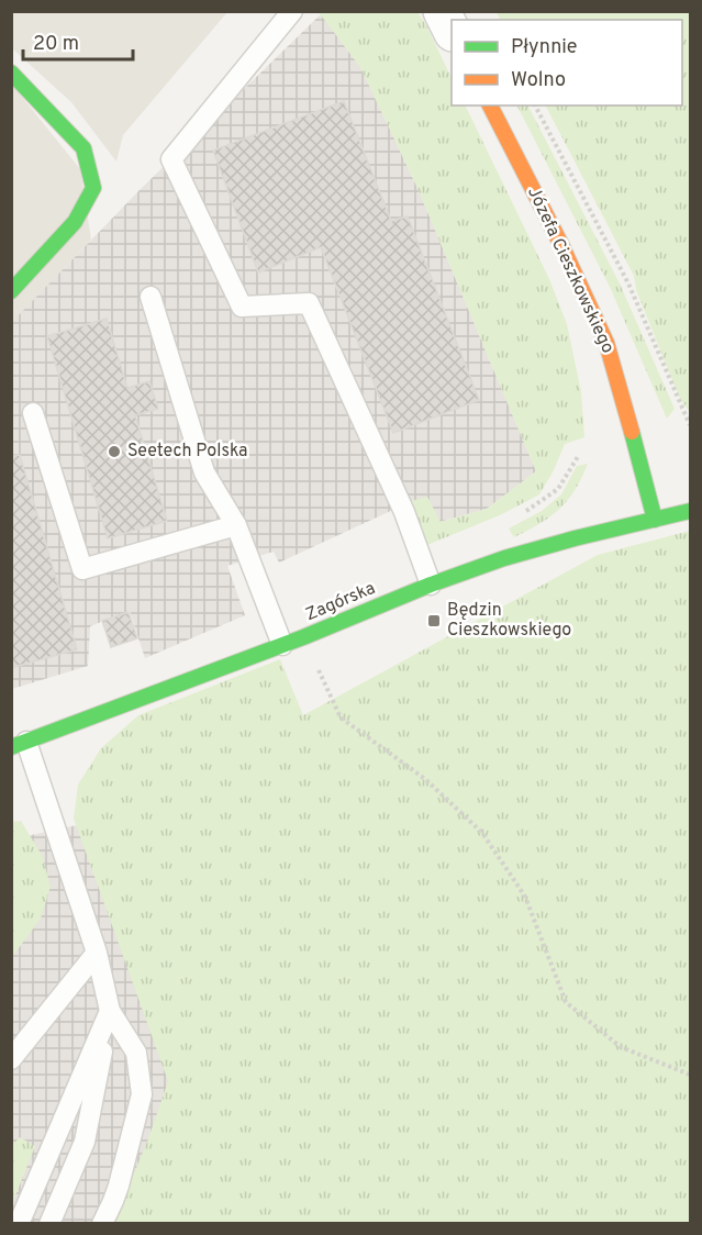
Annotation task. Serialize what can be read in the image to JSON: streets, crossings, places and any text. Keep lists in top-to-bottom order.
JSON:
{
  "streets": {
    "street": ["Józefa Cieszkowskiego", "Zagórska"]
  },
  "crossings": [
    ["Józefa Cieszkowskiego", "Zagórska"]
  ],
  "places": {
    "other": ["Seetech Polska"],
    "transit": ["Będzin Cieszkowskiego"]
  },
  "legend": ["Płynnie", "Wolno"],
  "scale_bar": "20 m"
}
